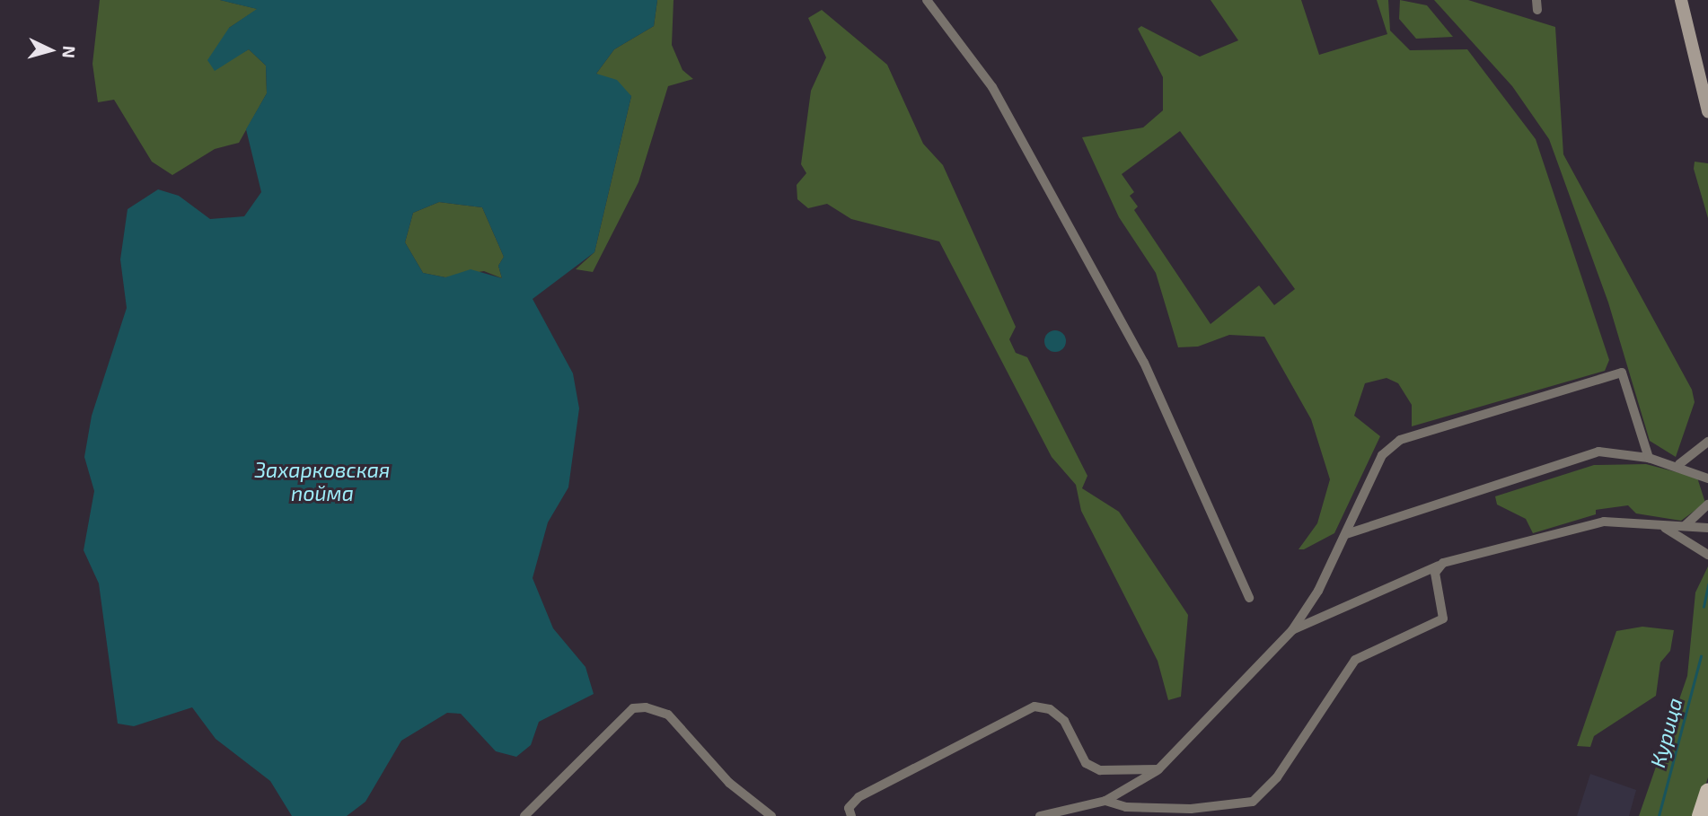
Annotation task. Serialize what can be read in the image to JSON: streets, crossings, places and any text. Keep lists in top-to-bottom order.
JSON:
{
  "water": ["Захарковская пойма", "Курица"],
  "north": "right"
}
